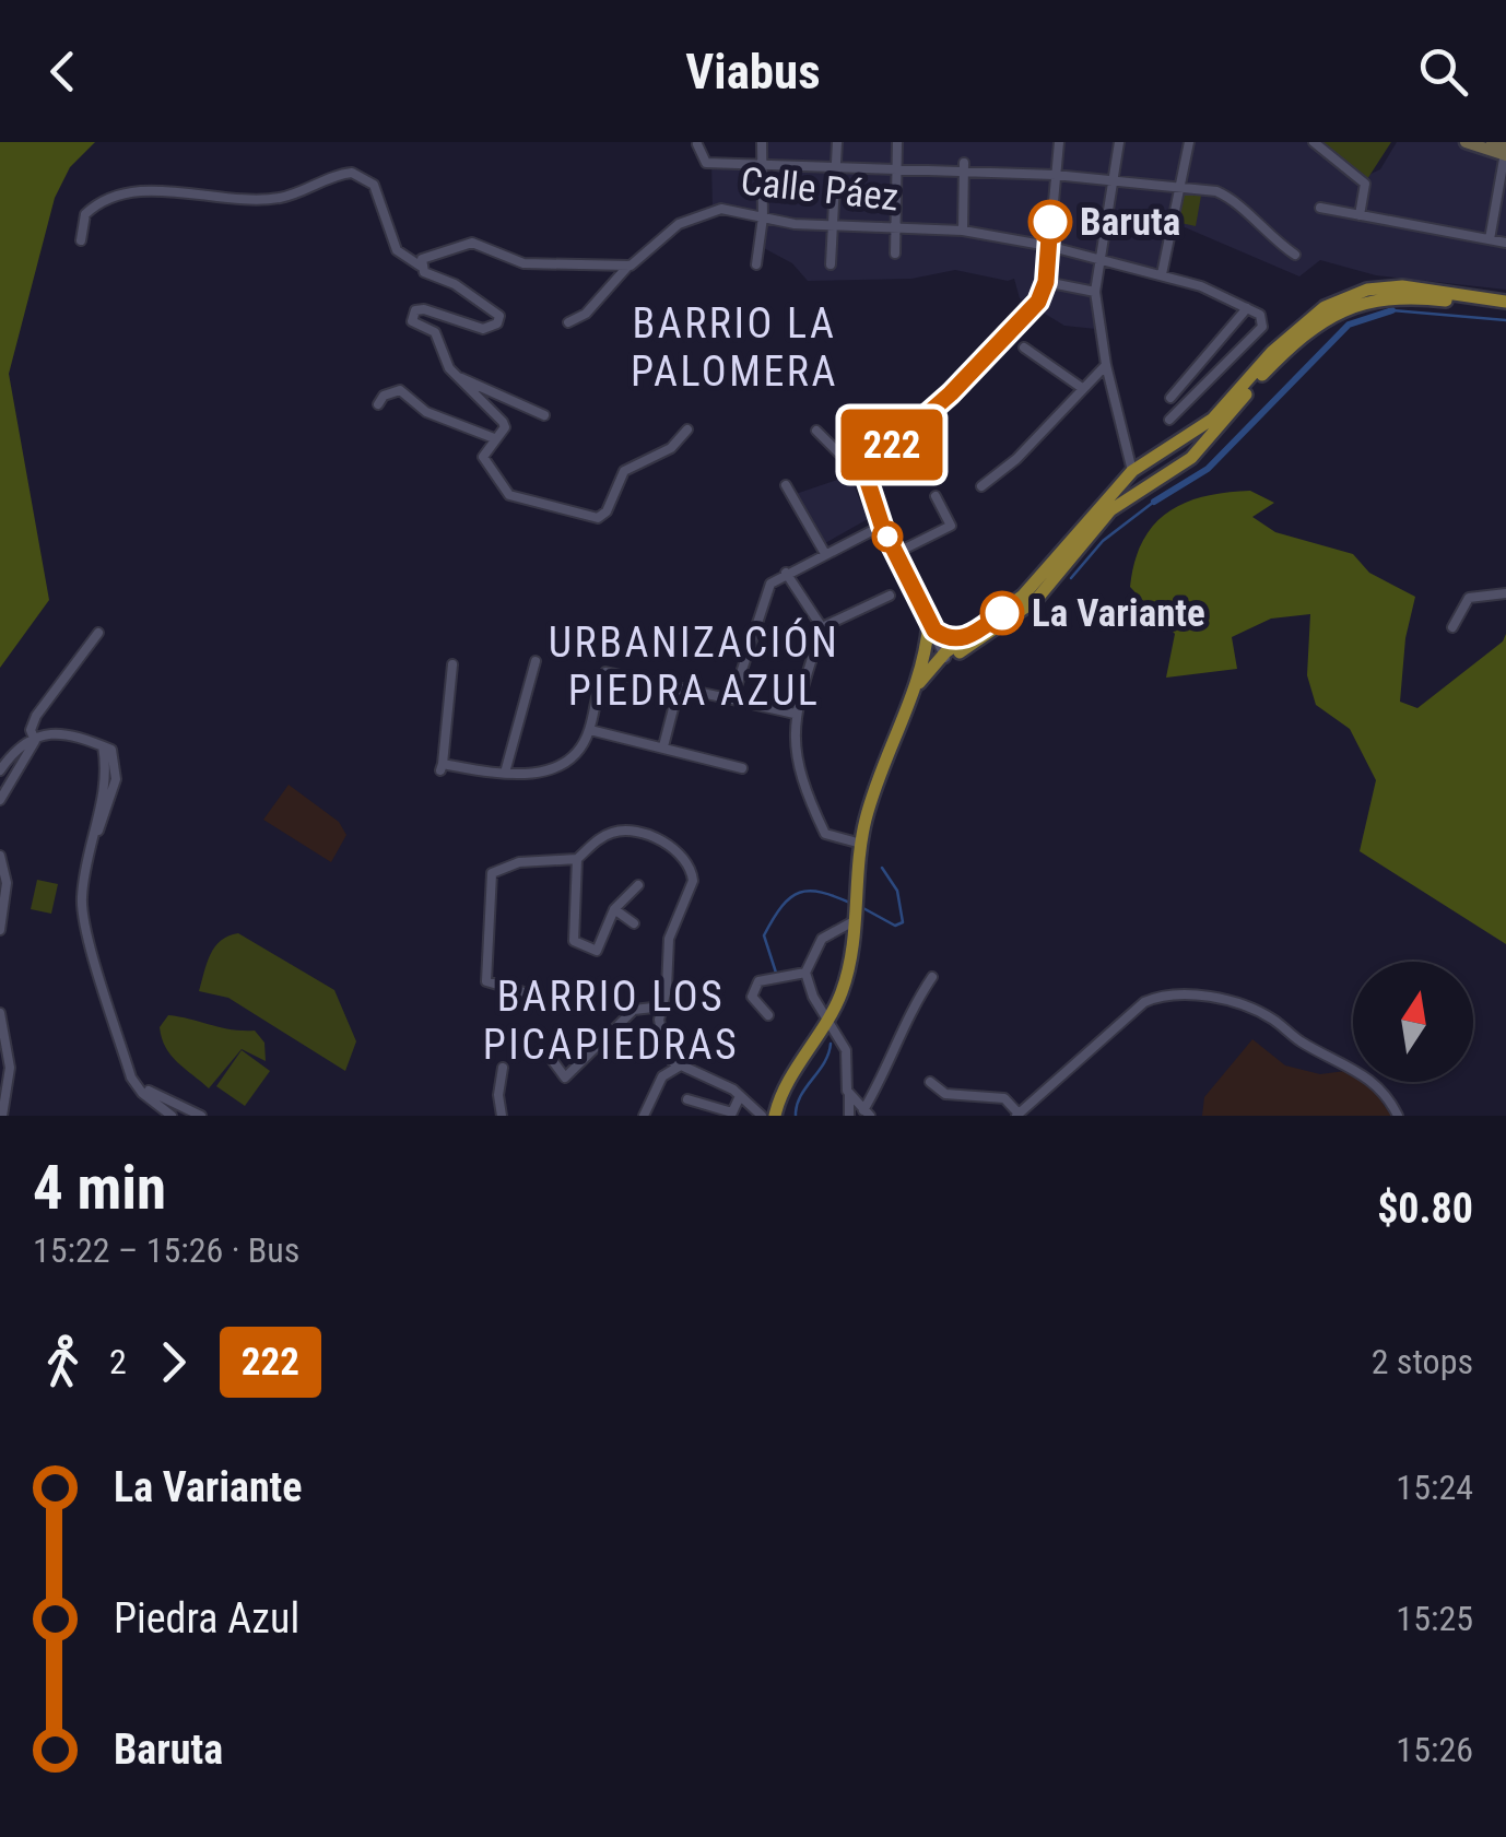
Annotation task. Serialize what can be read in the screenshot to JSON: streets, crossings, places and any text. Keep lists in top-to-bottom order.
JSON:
{
  "streets": {
    "street": ["Calle Páez"]
  },
  "districts": ["BARRIO LA PALOMERA", "URBANIZACIÓN PIEDRA AZUL", "BARRIO LOS PICAPIEDRAS"],
  "places": ["Baruta", "La Variante"],
  "lines": ["bus line 222"],
  "north": "top",
  "page": {
    "header": "Viabus",
    "on_map": "222",
    "heading": ["4 min", "15:22 – 15:26 · Bus", "$0.80"],
    "legs": ["2", "222", "2 stops"],
    "list": [
      {
        "name": "La Variante",
        "value": "15:24"
      },
      {
        "name": "Piedra Azul",
        "value": "15:25"
      },
      {
        "name": "Baruta",
        "value": "15:26"
      }
    ]
  }
}
